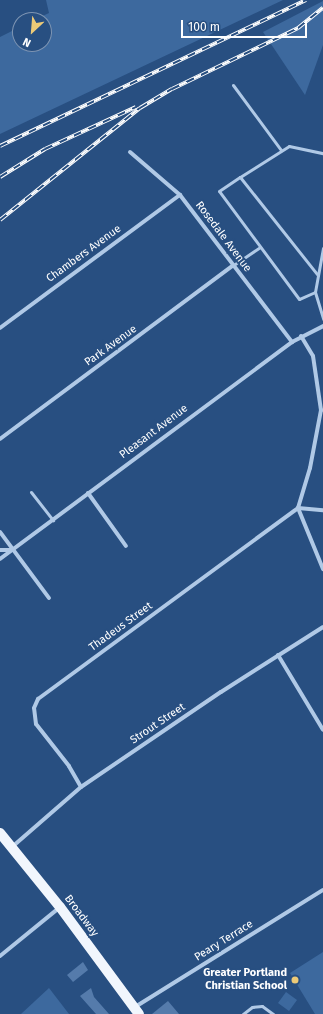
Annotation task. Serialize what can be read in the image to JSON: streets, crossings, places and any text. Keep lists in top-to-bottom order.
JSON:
{
  "streets": {
    "main road": ["Broadway"],
    "street": [
      "Rosedale Avenue",
      "Chambers Avenue",
      "Park Avenue",
      "Pleasant Avenue",
      "Thadeus Street",
      "Strout Street",
      "Peary Terrace"
    ]
  },
  "crossings": [
    ["Rosedale Avenue", "Chambers Avenue"],
    ["Rosedale Avenue", "Park Avenue"],
    ["Rosedale Avenue", "Pleasant Avenue"],
    ["Thadeus Street", "Strout Street"],
    ["Strout Street", "Broadway"],
    ["Broadway", "Peary Terrace"]
  ],
  "places": ["Greater Portland Christian School"],
  "scale_bar": "100 m",
  "north": "bottom left"
}
